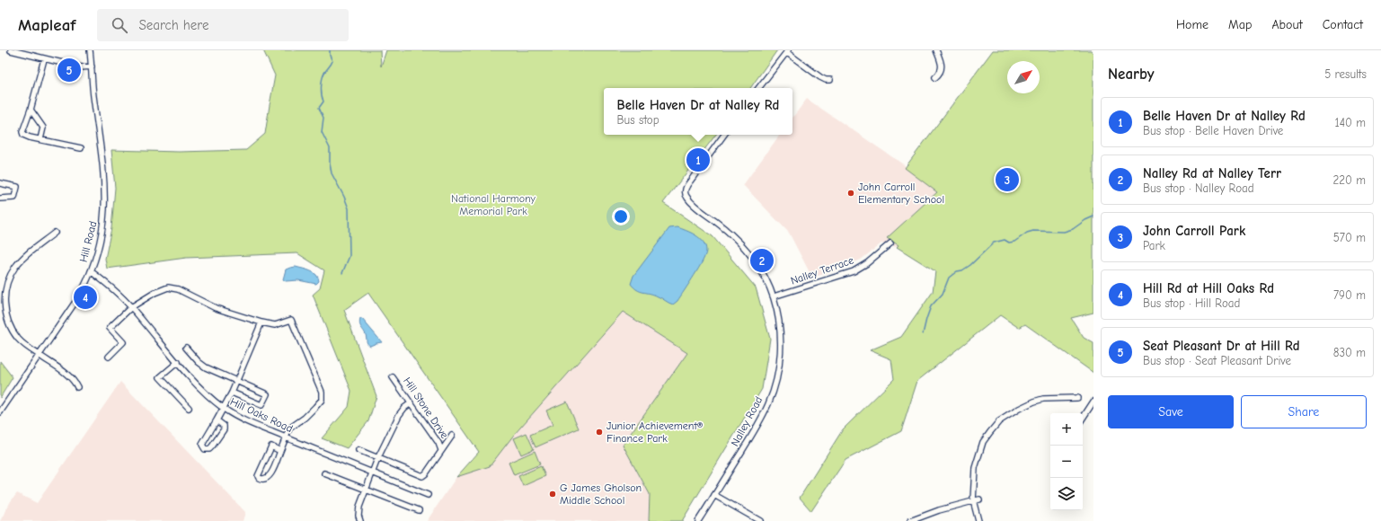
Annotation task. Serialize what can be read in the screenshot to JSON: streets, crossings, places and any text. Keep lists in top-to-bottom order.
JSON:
{
  "streets": {
    "street": [
      "Hill Road",
      "Nalley Terrace",
      "Hill Stone Drive",
      "Hill Oaks Road",
      "Nalley Road"
    ]
  },
  "crossings": [
    ["Hill Road", "Hill Oaks Road"],
    ["Nalley Terrace", "Nalley Road"]
  ],
  "parks": ["National Harmony Memorial Park"],
  "places": ["John Carroll Elementary School", "Junior Achievement® Finance Park", "G James Gholson Middle School"],
  "north": "top right",
  "page": {
    "header": "Mapleaf",
    "search": "Search here",
    "nav": [
      "Home",
      "Map",
      "About",
      "Contact"
    ],
    "heading": ["Nearby", "5 results"],
    "pins": [
      "5",
      "1",
      "3",
      "2",
      "4"
    ],
    "popup": ["Belle Haven Dr at Nalley Rd", "Bus stop"],
    "list": [
      {
        "mark": "1",
        "name": "Belle Haven Dr at Nalley Rd",
        "note": "Bus stop · Belle Haven Drive",
        "value": "140 m"
      },
      {
        "mark": "2",
        "name": "Nalley Rd at Nalley Terr",
        "note": "Bus stop · Nalley Road",
        "value": "220 m"
      },
      {
        "mark": "3",
        "name": "John Carroll Park",
        "note": "Park",
        "value": "570 m"
      },
      {
        "mark": "4",
        "name": "Hill Rd at Hill Oaks Rd",
        "note": "Bus stop · Hill Road",
        "value": "790 m"
      },
      {
        "mark": "5",
        "name": "Seat Pleasant Dr at Hill Rd",
        "note": "Bus stop · Seat Pleasant Drive",
        "value": "830 m"
      }
    ],
    "buttons": ["Save", "Share"],
    "map_buttons": ["+", "−"]
  }
}
